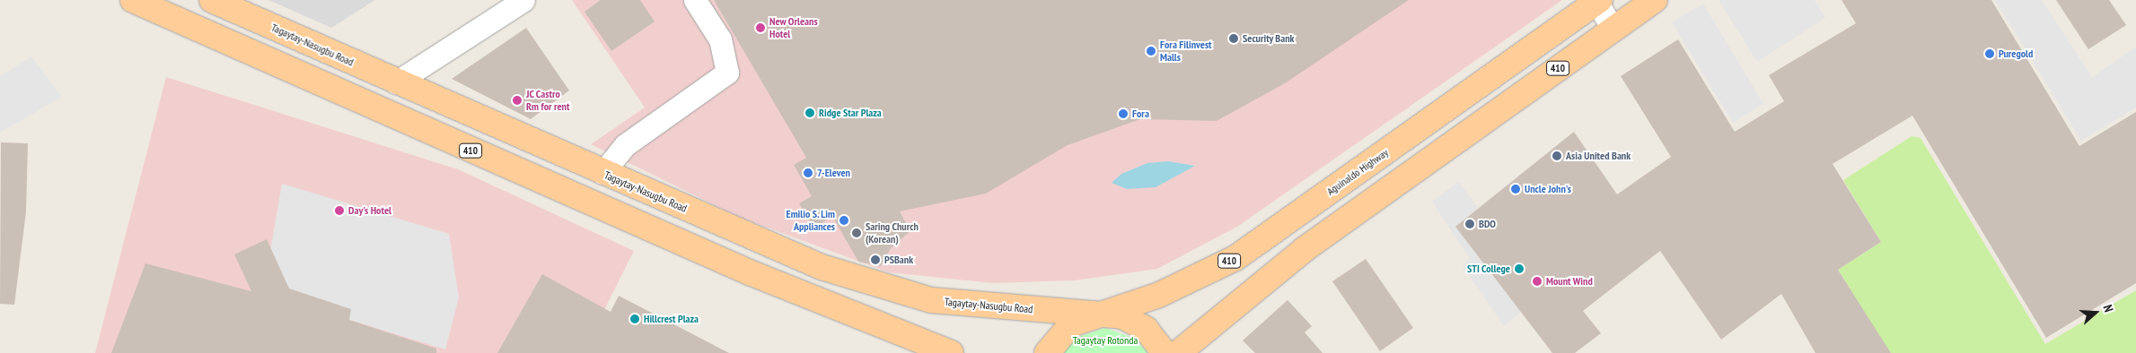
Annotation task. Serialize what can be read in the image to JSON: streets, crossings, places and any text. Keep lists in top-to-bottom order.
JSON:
{
  "streets": {
    "main road": ["Tagaytay-Nasugbu Road", "410", "Aguinaldo Highway"]
  },
  "crossings": [
    ["Tagaytay-Nasugbu Road", "410"],
    ["Tagaytay-Nasugbu Road", "Aguinaldo Highway"],
    ["410", "Aguinaldo Highway"]
  ],
  "parks": ["Tagaytay Rotonda"],
  "places": [
    "New Orleans Hotel",
    "Security Bank",
    "Fora Filinvest Malls",
    "Puregold",
    "JC Castro Rm for rent",
    "Ridge Star Plaza",
    "Fora",
    "Asia United Bank",
    "7-Eleven",
    "Uncle John's",
    "Day's Hotel",
    "Emilio S. Lim Appliances",
    "BDO",
    "Saring Church (Korean)",
    "PSBank",
    "STI College",
    "Mount Wind",
    "Hillcrest Plaza"
  ],
  "north": "right"
}
